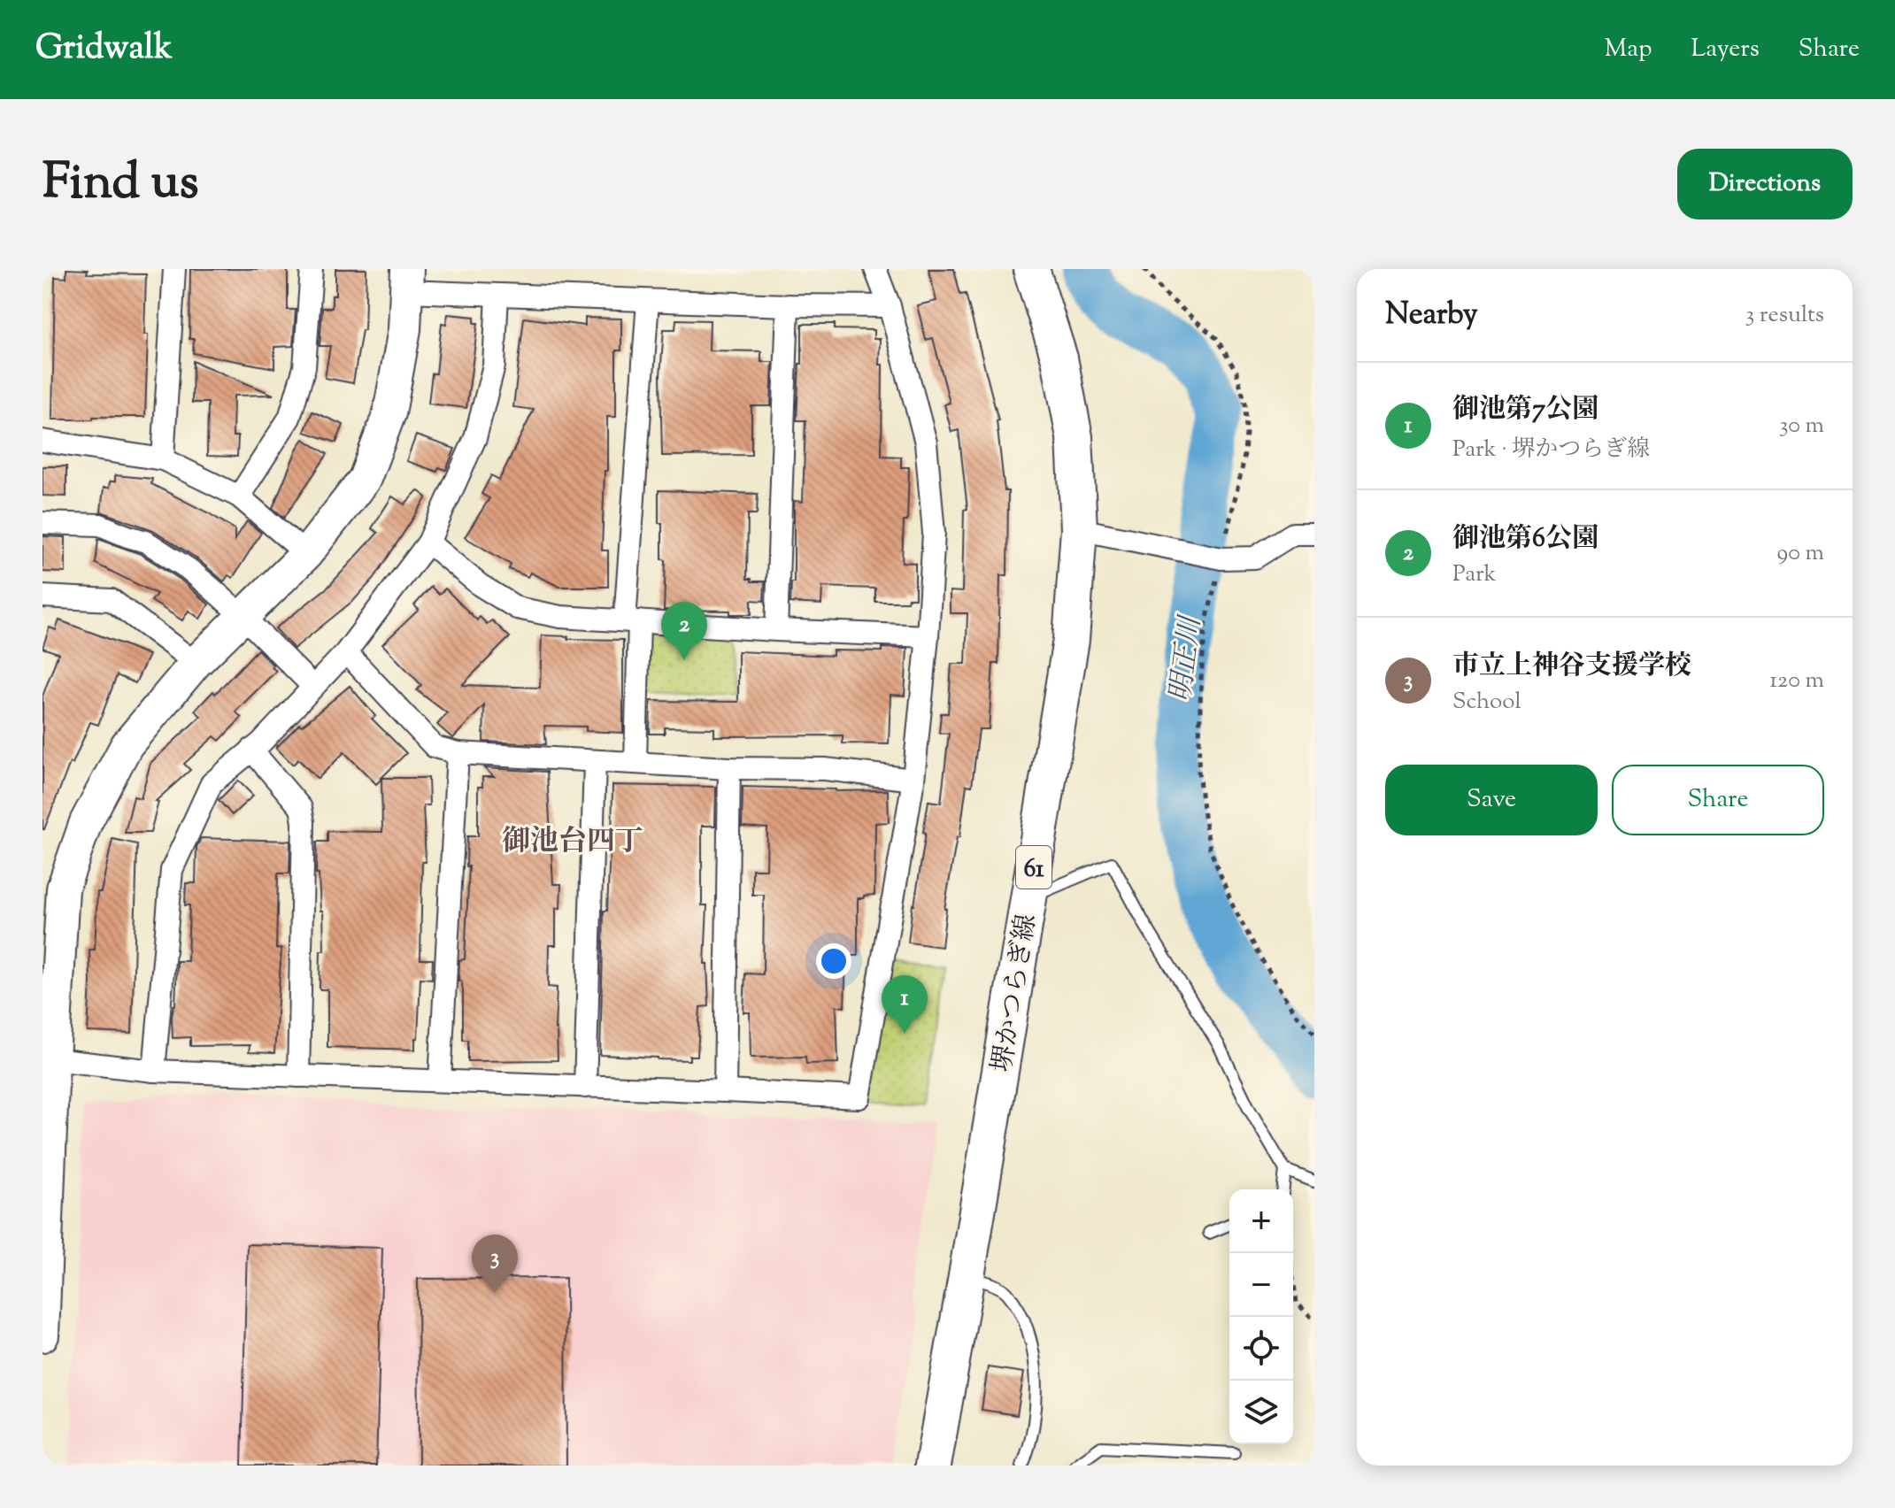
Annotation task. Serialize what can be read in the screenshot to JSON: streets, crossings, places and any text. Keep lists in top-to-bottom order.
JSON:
{
  "streets": {
    "main road": ["61", "堺かつらぎ線"]
  },
  "districts": ["御池台四丁"],
  "water": ["明正川"],
  "page": {
    "header": "Gridwalk",
    "nav": ["Map", "Layers", "Share"],
    "title": "Find us",
    "buttons": [
      "Directions",
      ["Save", "Share"]
    ],
    "heading": ["Nearby", "3 results"],
    "list": [
      {
        "mark": "1",
        "name": "御池第7公園",
        "note": "Park · 堺かつらぎ線",
        "value": "30 m"
      },
      {
        "mark": "2",
        "name": "御池第6公園",
        "note": "Park",
        "value": "90 m"
      },
      {
        "mark": "3",
        "name": "市立上神谷支援学校",
        "note": "School",
        "value": "120 m"
      }
    ],
    "pins": ["2", "1", "3"],
    "map_buttons": ["+", "−"]
  }
}
